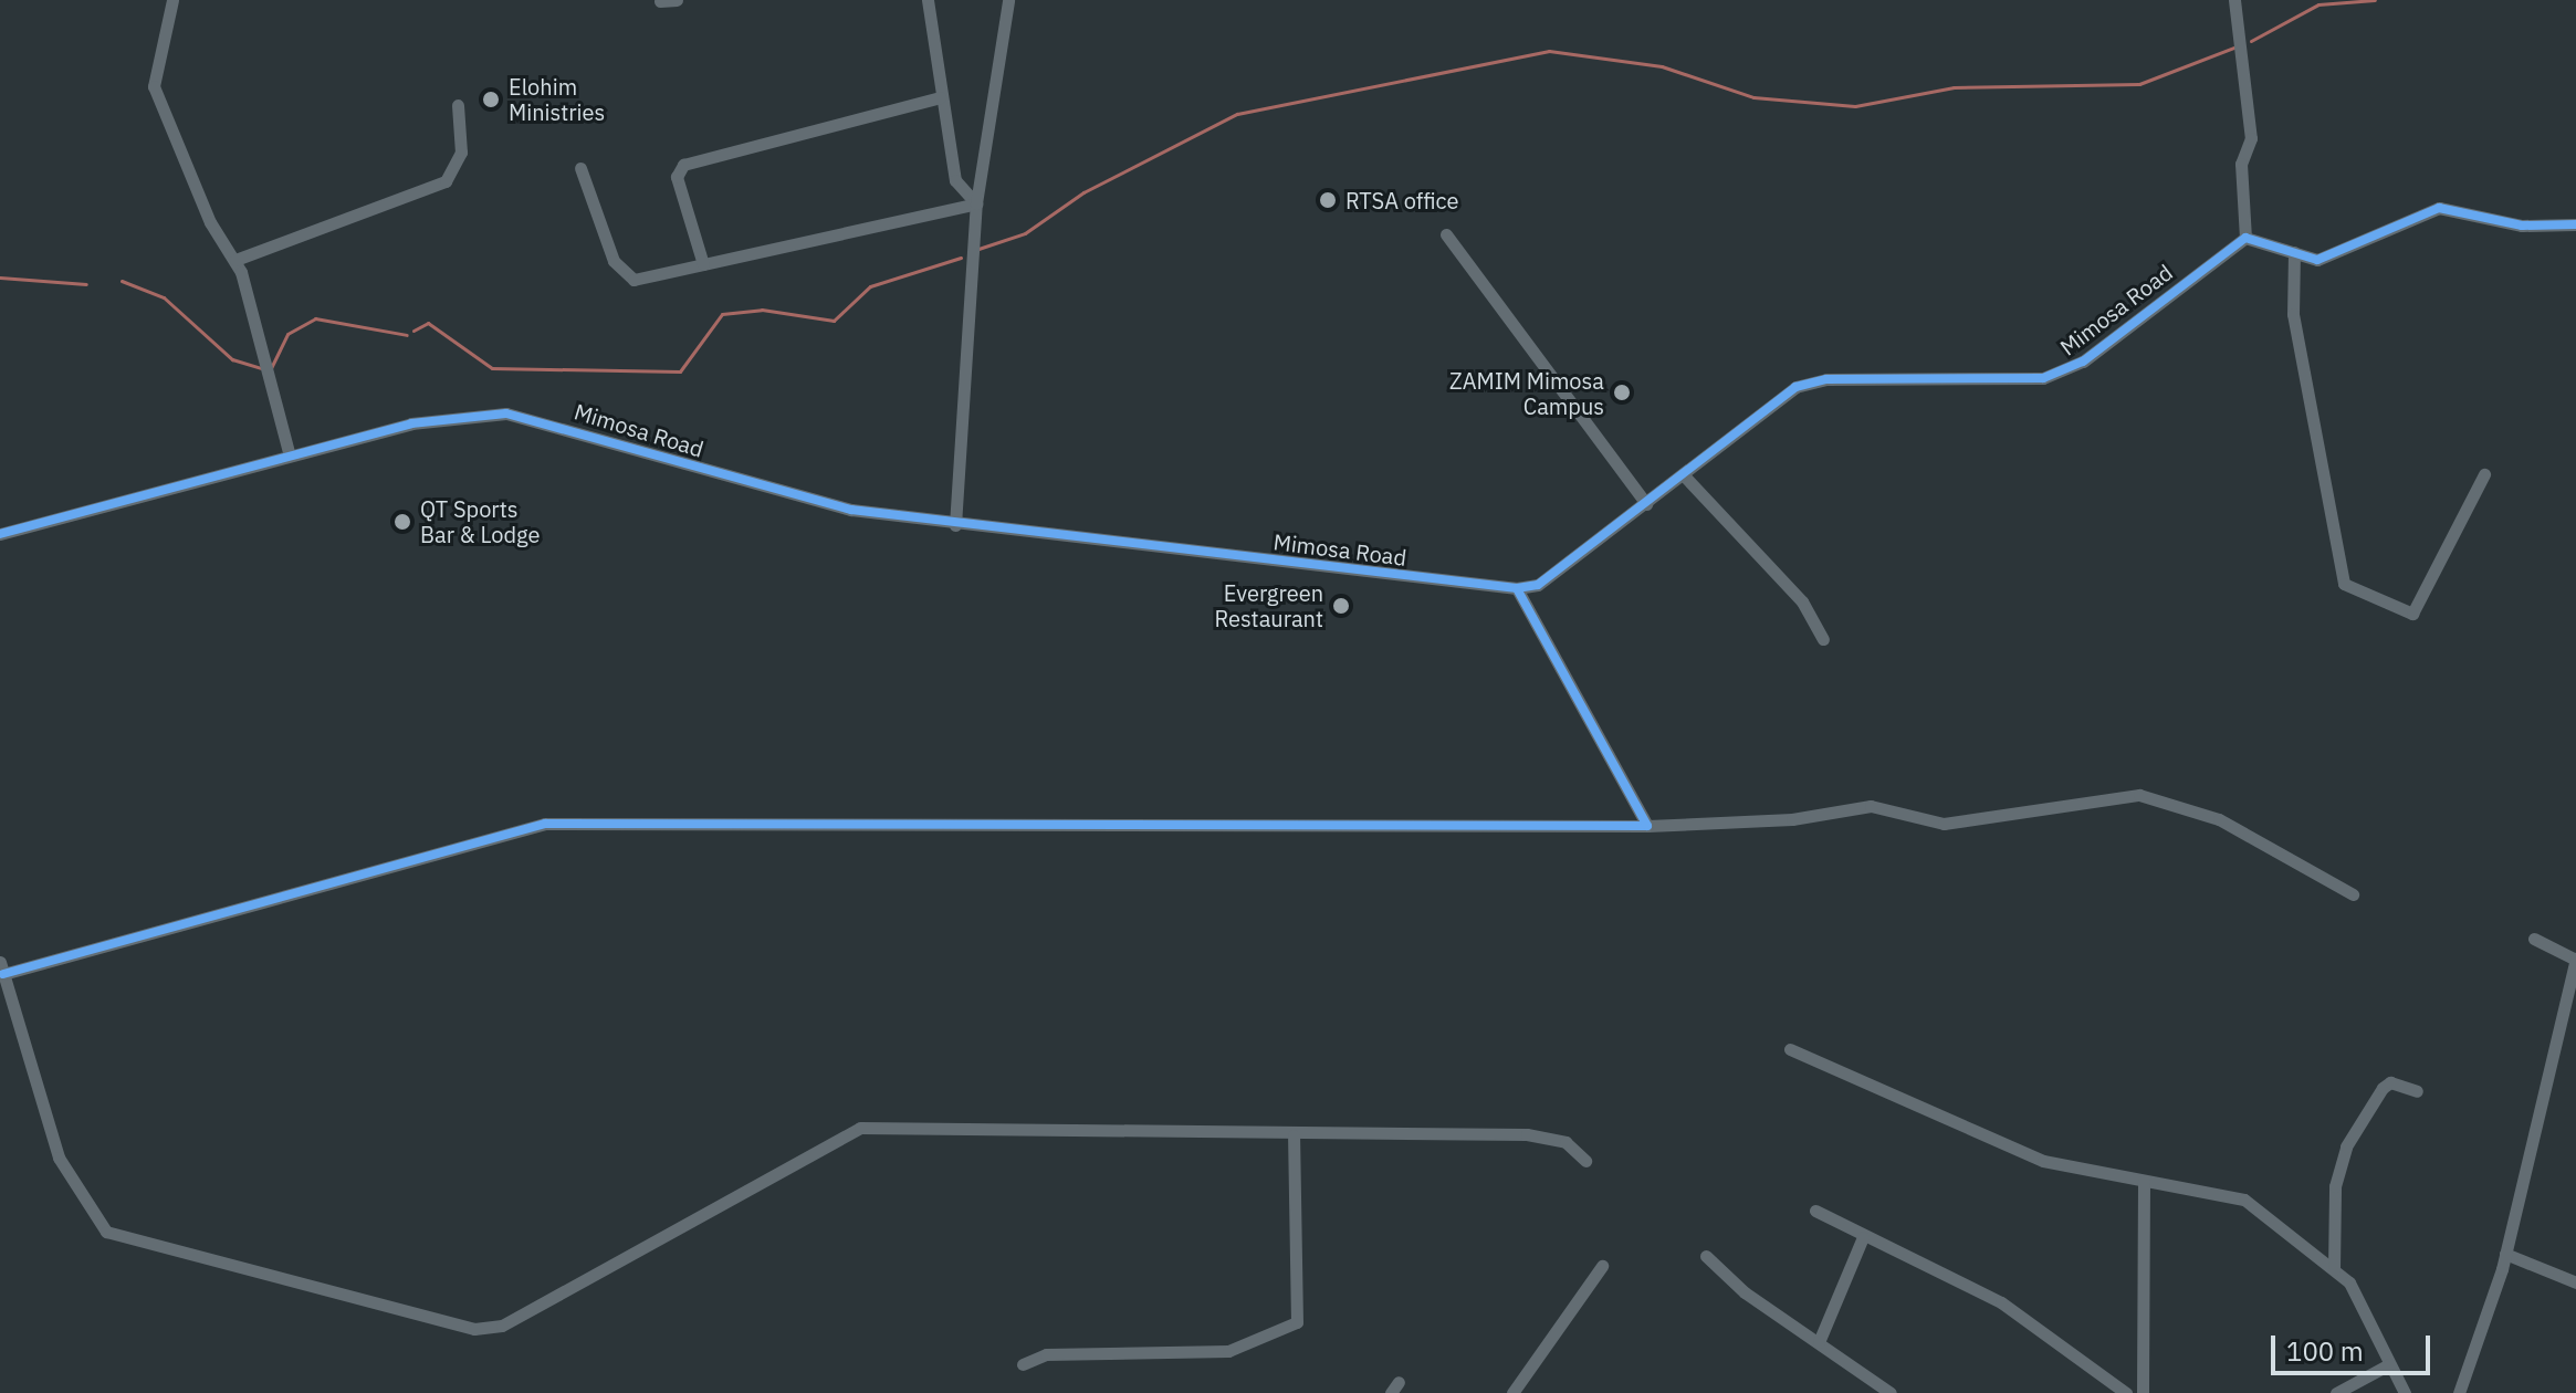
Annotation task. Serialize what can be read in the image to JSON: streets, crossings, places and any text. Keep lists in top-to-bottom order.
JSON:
{
  "streets": {
    "street": ["Mimosa Road"]
  },
  "places": [
    "Elohim Ministries",
    "RTSA office",
    "ZAMIM Mimosa Campus",
    "QT Sports Bar & Lodge",
    "Evergreen Restaurant"
  ],
  "scale_bar": "100 m"
}
